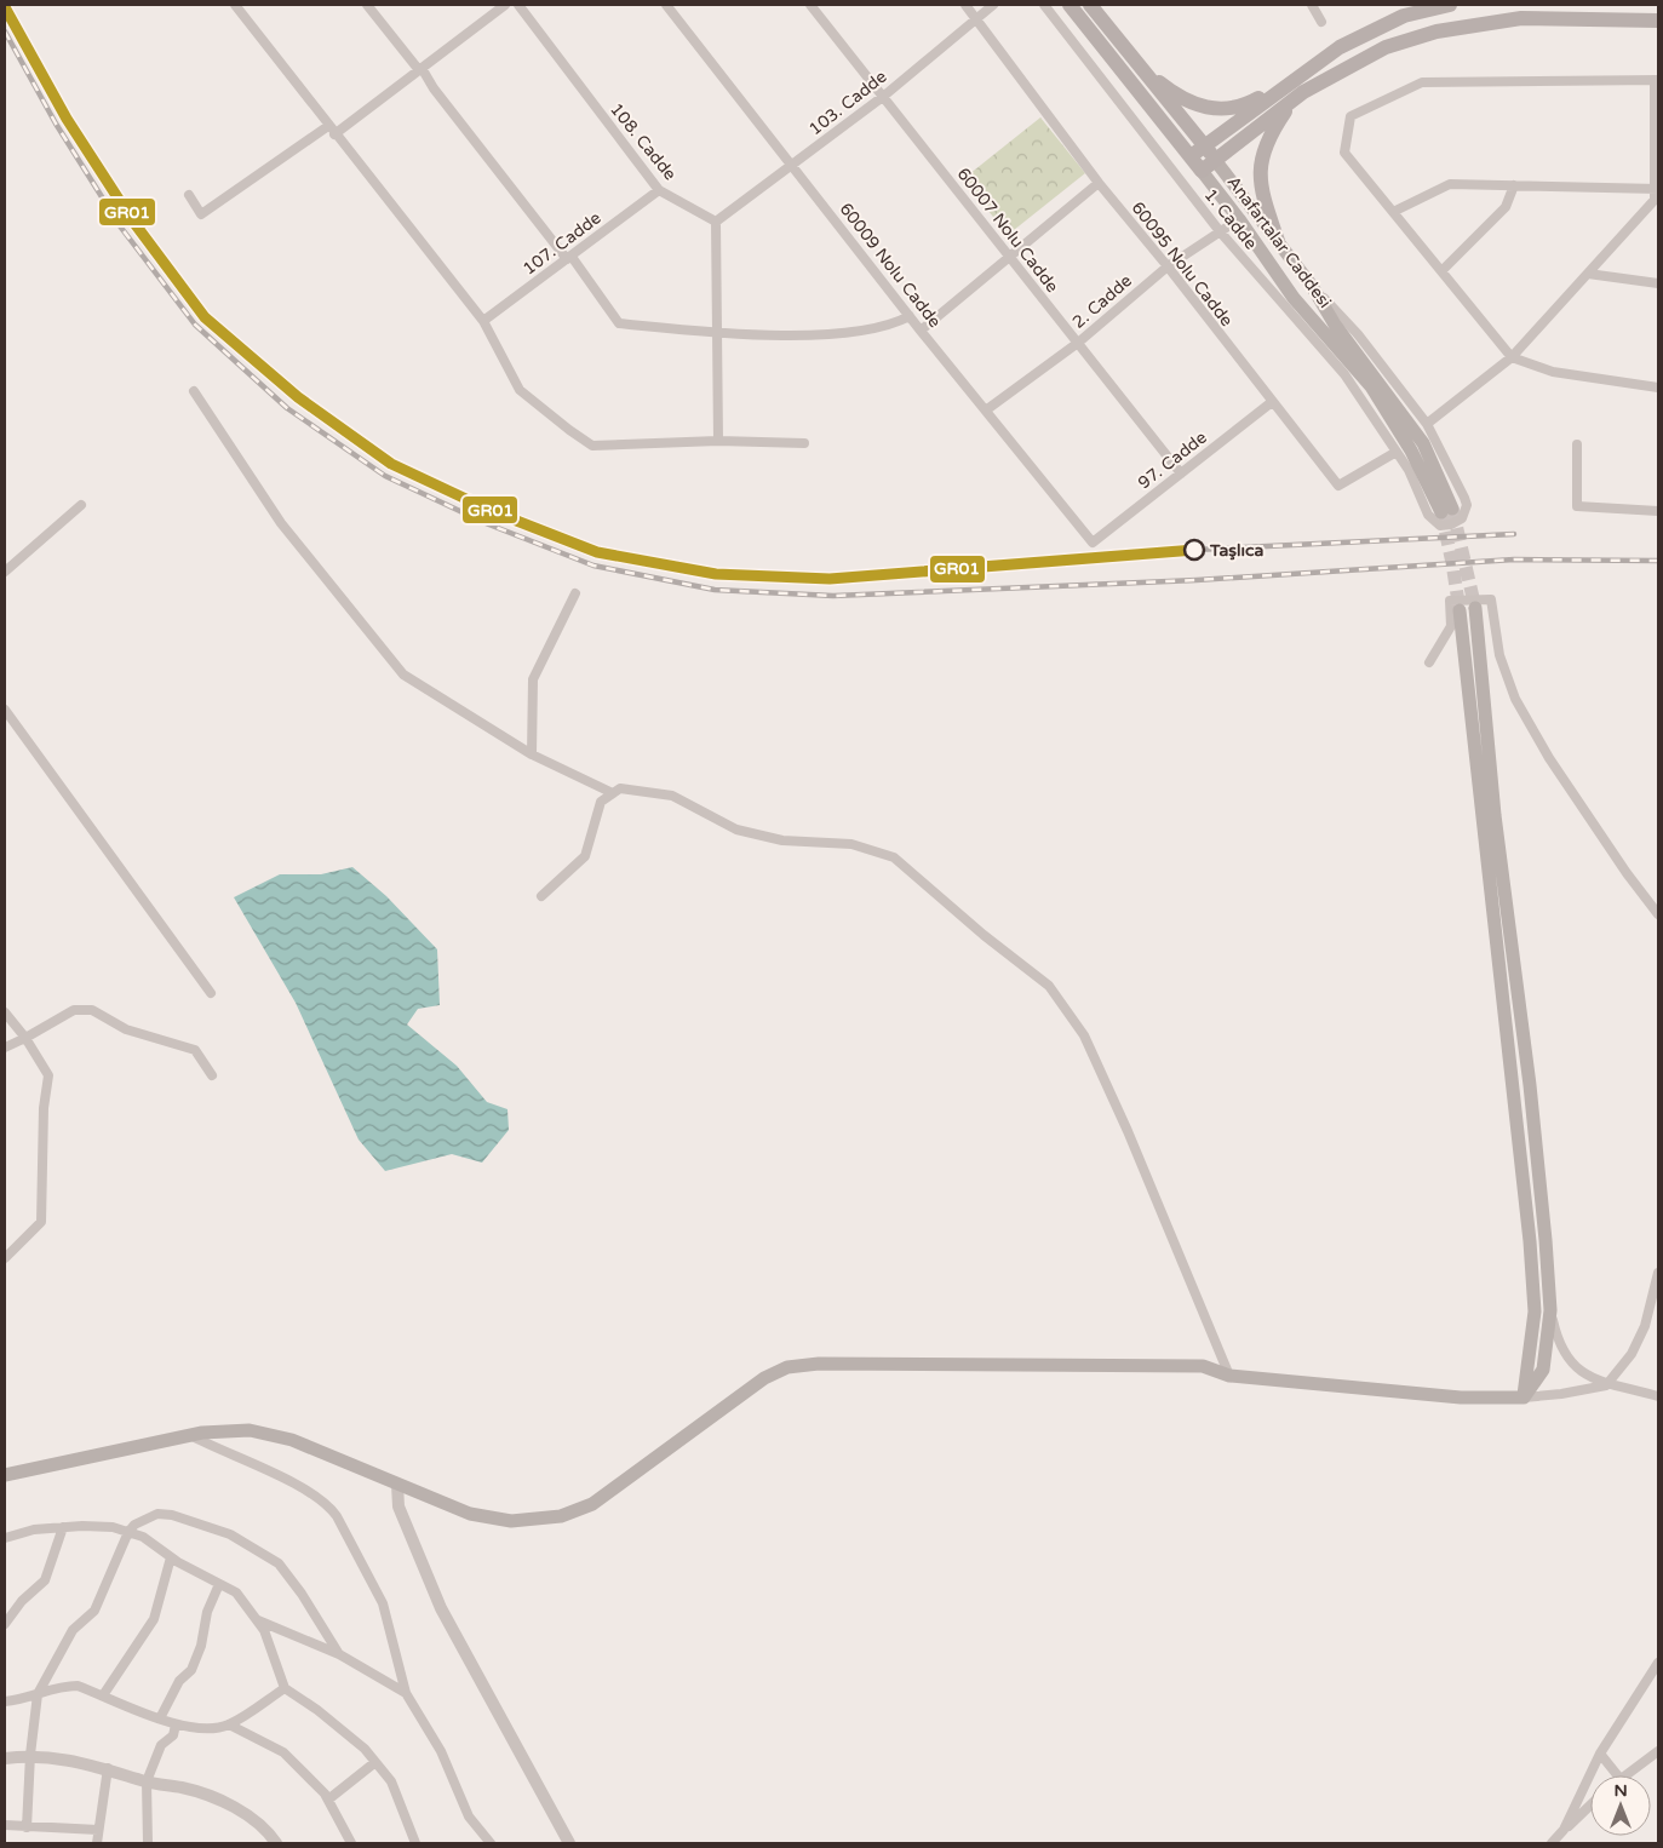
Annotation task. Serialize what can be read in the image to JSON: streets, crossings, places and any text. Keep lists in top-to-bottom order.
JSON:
{
  "streets": {
    "main road": ["Anafartalar Caddesi"],
    "street": [
      "103. Cadde",
      "108. Cadde",
      "1. Cadde",
      "60007 Nolu Cadde",
      "107. Cadde",
      "60095 Nolu Cadde",
      "60009 Nolu Cadde",
      "2. Cadde",
      "97. Cadde"
    ]
  },
  "crossings": [
    ["103. Cadde", "108. Cadde"],
    ["103. Cadde", "60007 Nolu Cadde"],
    ["103. Cadde", "60095 Nolu Cadde"],
    ["103. Cadde", "60009 Nolu Cadde"],
    ["108. Cadde", "107. Cadde"],
    ["1. Cadde", "60095 Nolu Cadde"],
    ["1. Cadde", "2. Cadde"],
    ["60007 Nolu Cadde", "2. Cadde"],
    ["60007 Nolu Cadde", "97. Cadde"],
    ["Anafartalar Caddesi", "2. Cadde"],
    ["60095 Nolu Cadde", "2. Cadde"],
    ["60095 Nolu Cadde", "97. Cadde"],
    ["60009 Nolu Cadde", "2. Cadde"],
    ["60009 Nolu Cadde", "97. Cadde"]
  ],
  "places": ["Taşlıca"],
  "lines": ["transit line GR01"],
  "north": "top"
}
